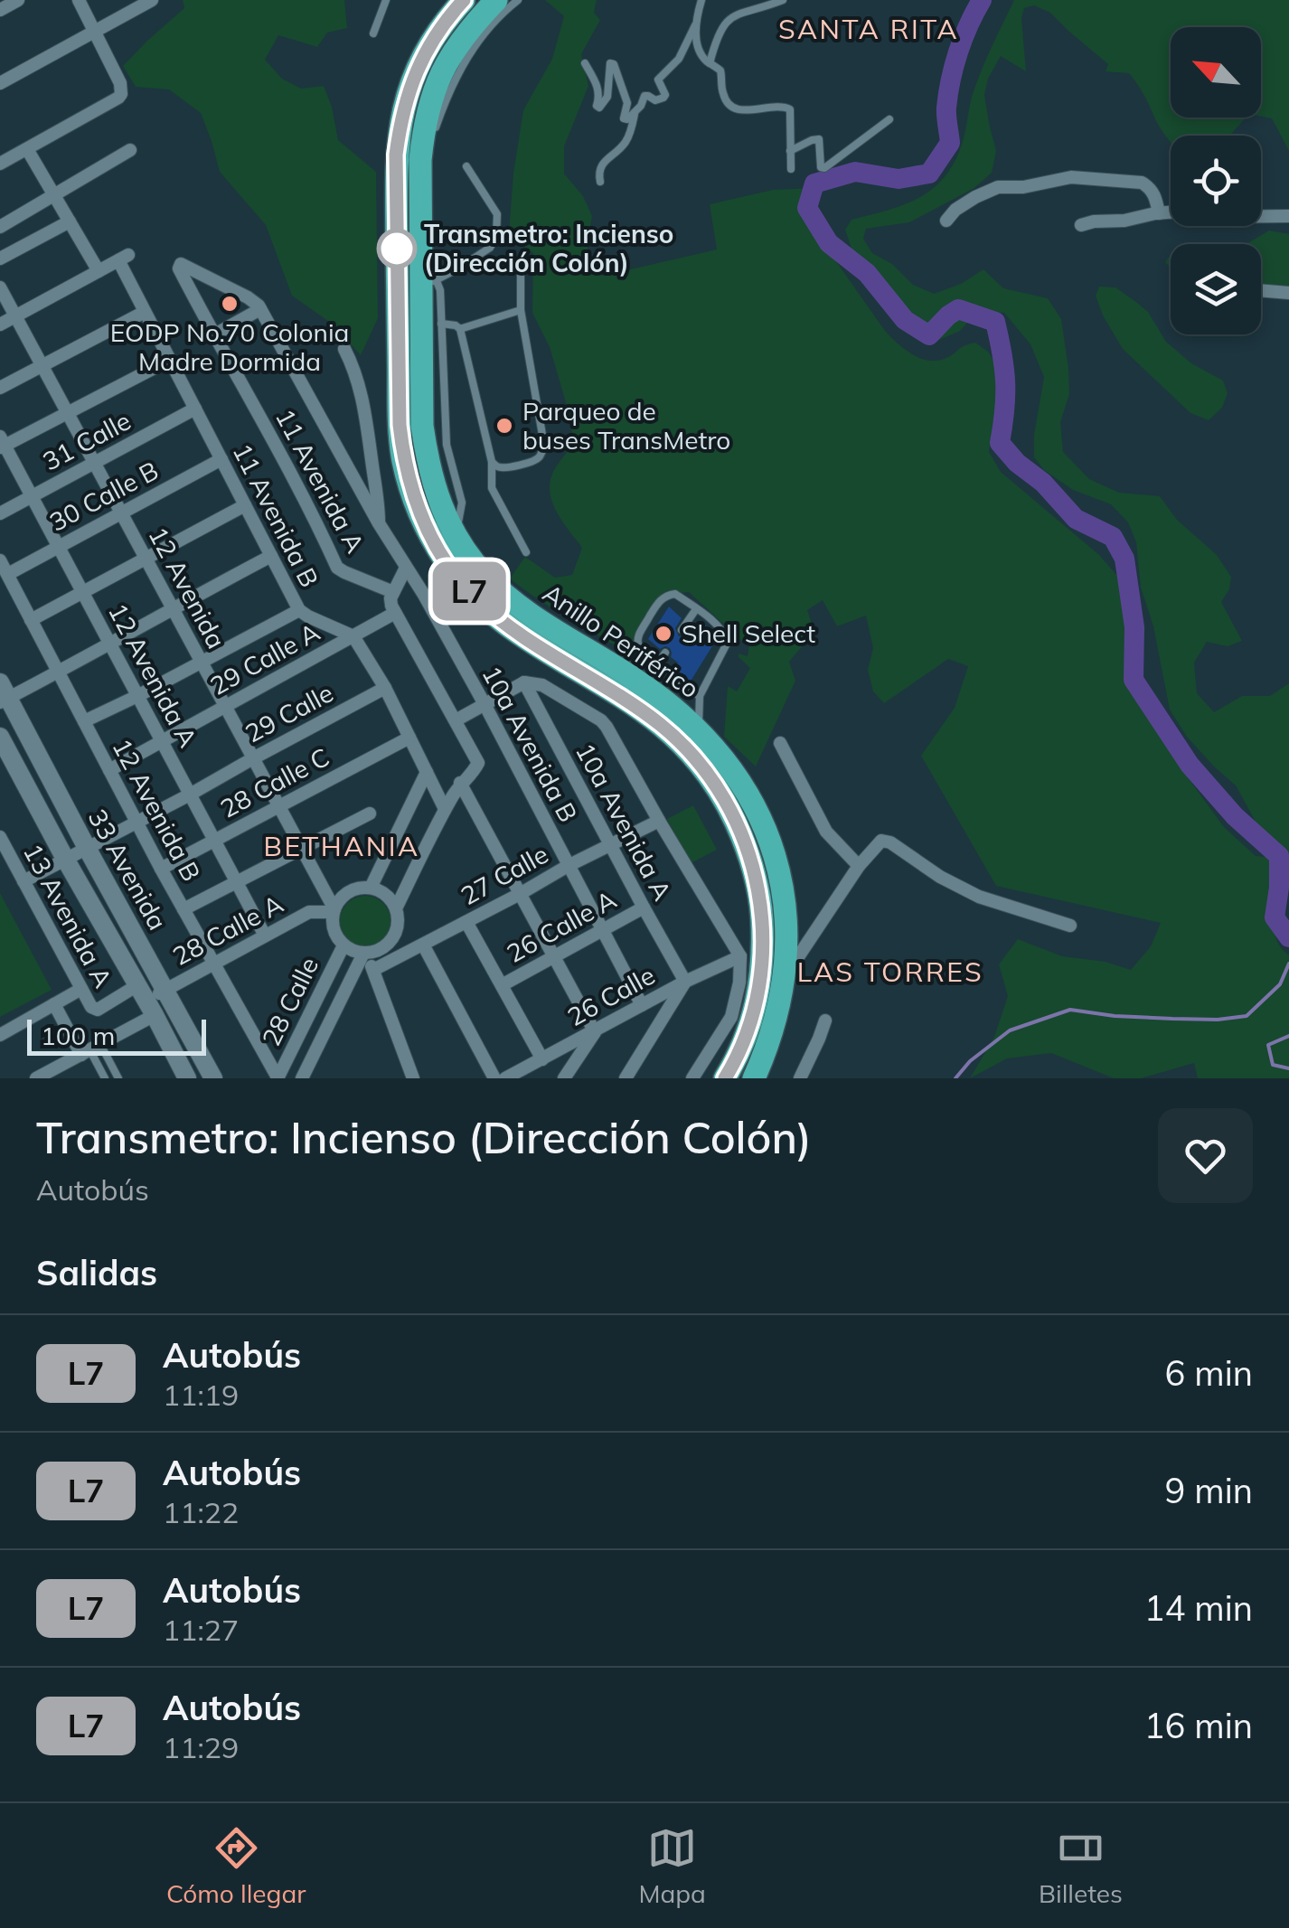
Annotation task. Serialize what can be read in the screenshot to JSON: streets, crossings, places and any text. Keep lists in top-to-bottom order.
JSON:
{
  "streets": {
    "highway": ["Anillo Periférico"],
    "street": [
      "31 Calle",
      "11 Avenida A",
      "30 Calle B",
      "11 Avenida B",
      "12 Avenida",
      "29 Calle A",
      "12 Avenida A",
      "29 Calle",
      "10a Avenida B",
      "28 Calle C",
      "12 Avenida B",
      "10a Avenida A",
      "33 Avenida",
      "27 Calle",
      "13 Avenida A",
      "26 Calle A",
      "28 Calle A",
      "26 Calle",
      "28 Calle"
    ]
  },
  "crossings": [
    ["31 Calle", "11 Avenida B"],
    ["31 Calle", "12 Avenida"],
    ["31 Calle", "12 Avenida A"],
    ["11 Avenida A", "10a Avenida B"],
    ["30 Calle B", "11 Avenida B"],
    ["30 Calle B", "12 Avenida"],
    ["30 Calle B", "12 Avenida A"],
    ["30 Calle B", "12 Avenida B"],
    ["11 Avenida B", "29 Calle A"],
    ["12 Avenida", "29 Calle A"],
    ["12 Avenida", "29 Calle"],
    ["12 Avenida", "28 Calle C"],
    ["12 Avenida", "28 Calle A"],
    ["12 Avenida", "28 Calle"],
    ["29 Calle A", "12 Avenida A"],
    ["29 Calle A", "12 Avenida B"],
    ["12 Avenida A", "29 Calle"],
    ["12 Avenida A", "28 Calle C"],
    ["12 Avenida A", "28 Calle A"],
    ["29 Calle", "12 Avenida B"],
    ["29 Calle", "33 Avenida"],
    ["29 Calle", "13 Avenida A"],
    ["10a Avenida B", "27 Calle"],
    ["10a Avenida B", "26 Calle A"],
    ["10a Avenida B", "26 Calle"],
    ["28 Calle C", "12 Avenida B"],
    ["12 Avenida B", "28 Calle A"],
    ["12 Avenida B", "28 Calle"],
    ["10a Avenida A", "27 Calle"],
    ["10a Avenida A", "26 Calle A"],
    ["10a Avenida A", "26 Calle"],
    ["33 Avenida", "13 Avenida A"],
    ["33 Avenida", "28 Calle A"],
    ["13 Avenida A", "28 Calle A"],
    ["28 Calle A", "28 Calle"]
  ],
  "districts": ["SANTA RITA", "BETHANIA", "LAS TORRES"],
  "places": [
    "Transmetro: Incienso (Dirección Colón)",
    "EODP No.70 Colonia Madre Dormida",
    "Parqueo de buses TransMetro",
    "Shell Select"
  ],
  "lines": ["bus line L7"],
  "scale_bar": "100 m",
  "north": "top left",
  "page": {
    "on_map": "L7",
    "scale": "100 m",
    "heading": [
      ["Transmetro: Incienso (Dirección Colón)", "Autobús"],
      "Salidas"
    ],
    "list": [
      {
        "mark": "L7",
        "name": "Autobús",
        "note": "11:19",
        "value": "6 min"
      },
      {
        "mark": "L7",
        "name": "Autobús",
        "note": "11:22",
        "value": "9 min"
      },
      {
        "mark": "L7",
        "name": "Autobús",
        "note": "11:27",
        "value": "14 min"
      },
      {
        "mark": "L7",
        "name": "Autobús",
        "note": "11:29",
        "value": "16 min"
      }
    ],
    "tabs": ["Cómo llegar", "Mapa", "Billetes"]
  }
}
